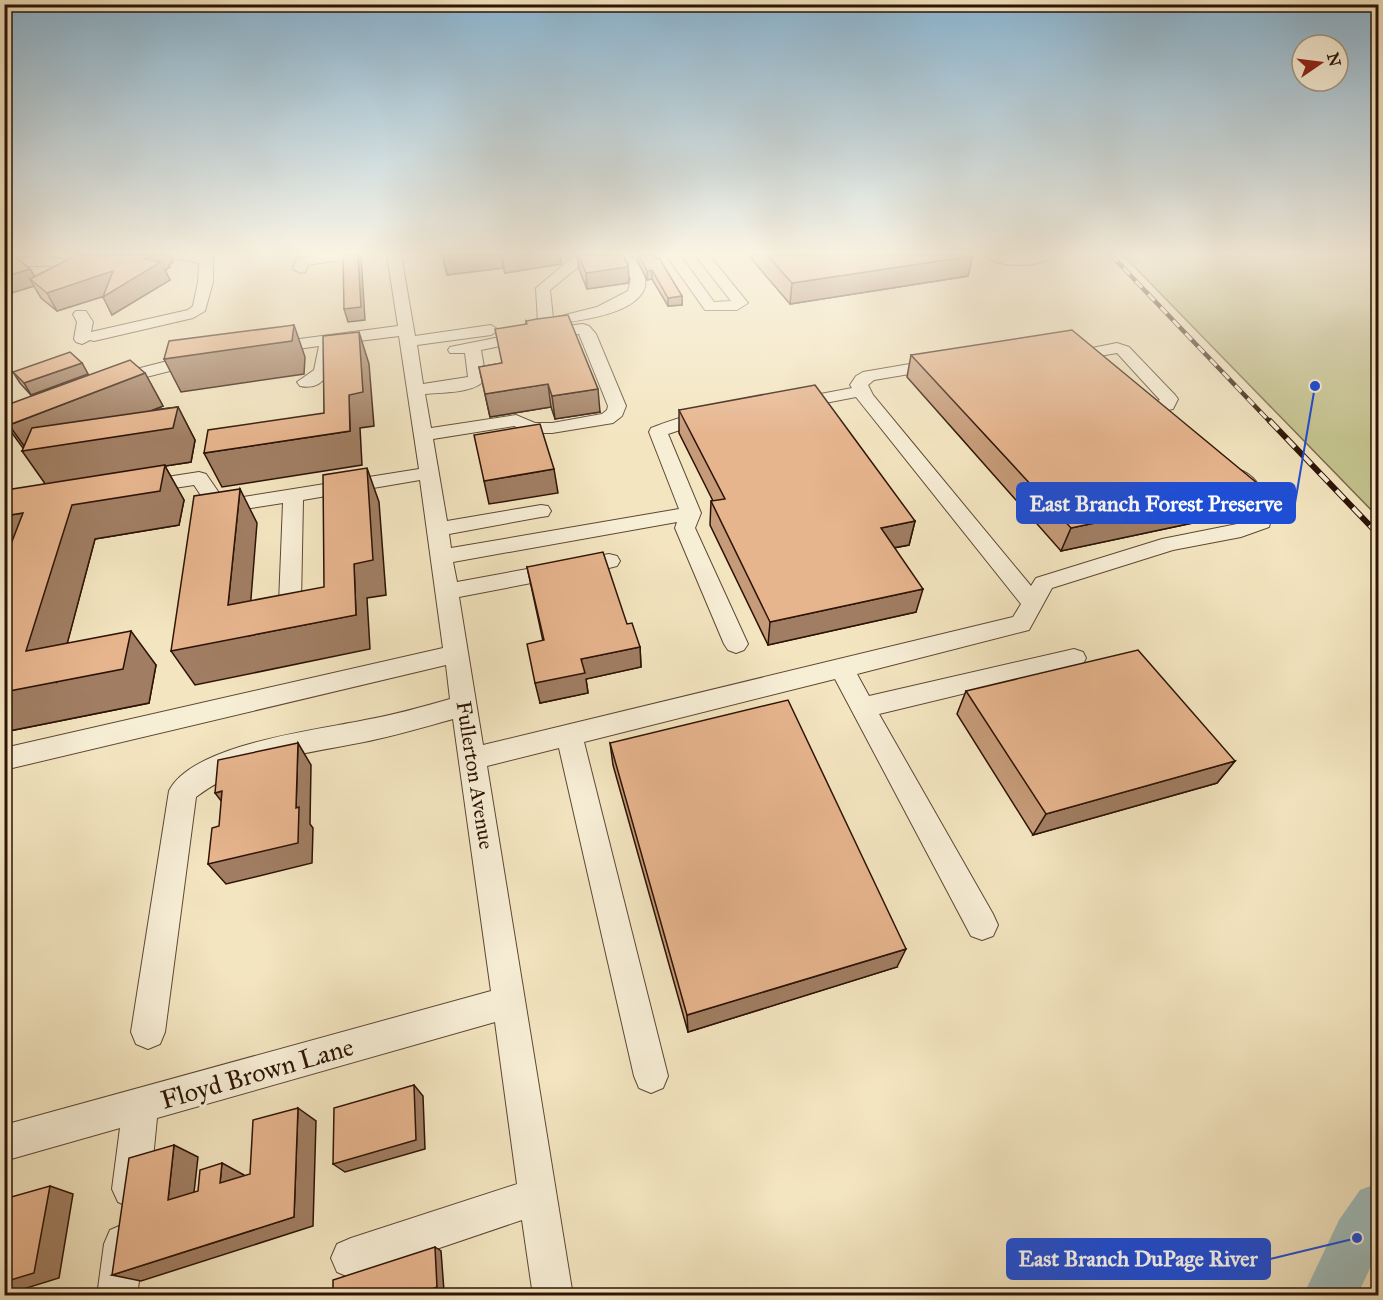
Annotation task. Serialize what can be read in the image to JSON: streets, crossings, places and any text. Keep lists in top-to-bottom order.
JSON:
{
  "streets": {
    "street": ["Fullerton Avenue", "Floyd Brown Lane"]
  },
  "crossings": [
    ["Fullerton Avenue", "Floyd Brown Lane"]
  ],
  "places": ["East Branch Forest Preserve", "East Branch DuPage River"],
  "north": "right"
}
